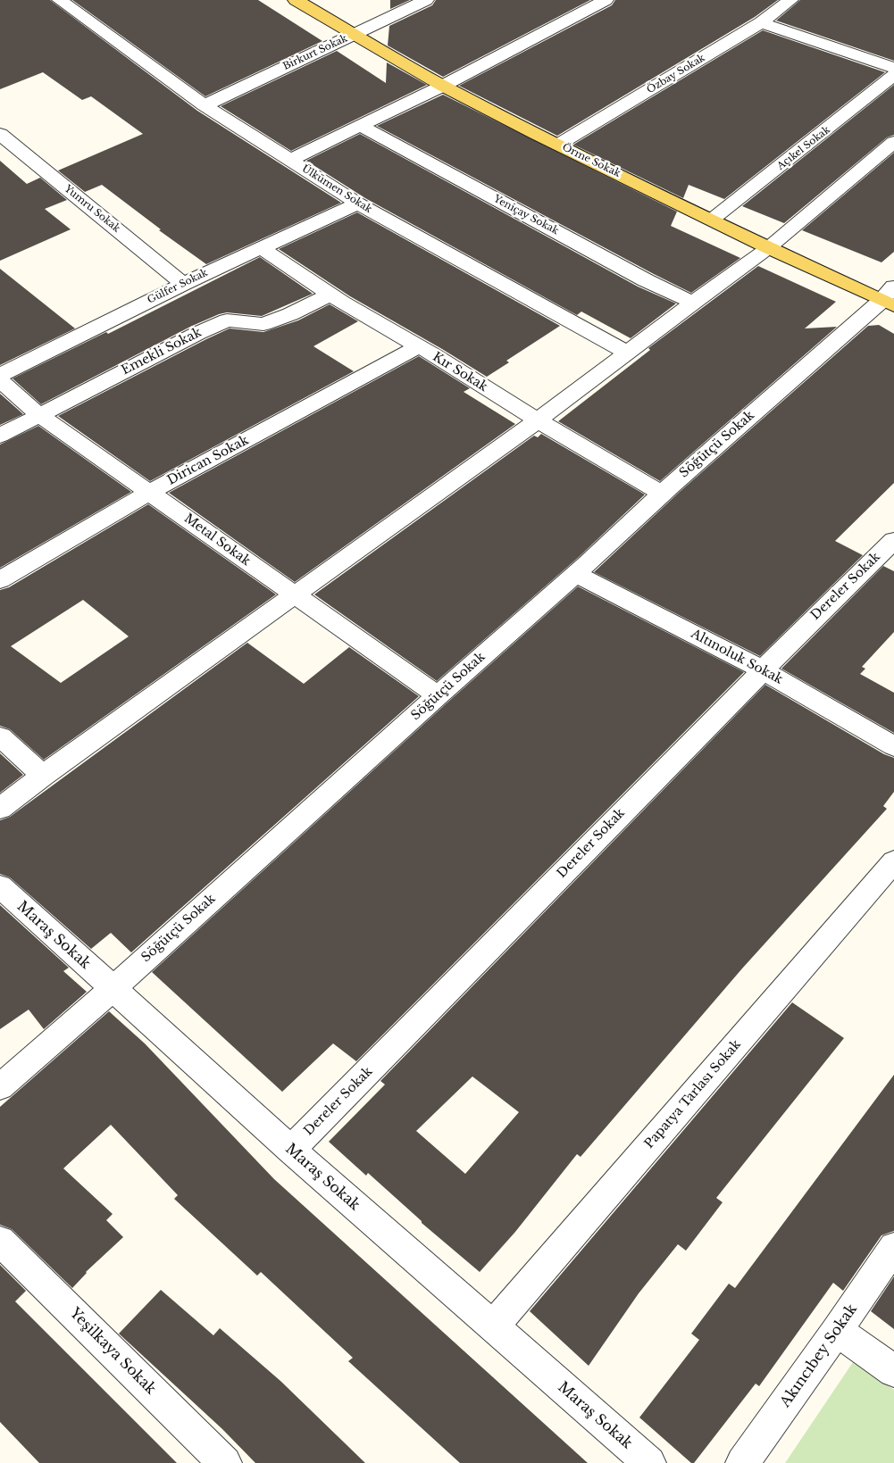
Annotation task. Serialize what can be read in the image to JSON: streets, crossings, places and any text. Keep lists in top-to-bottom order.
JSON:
{
  "streets": {
    "main road": ["Örme Sokak"],
    "street": [
      "Birkurt Sokak",
      "Özbay Sokak",
      "Açıkel Sokak",
      "Ülkümen Sokak",
      "Yumru Sokak",
      "Yeniçay Sokak",
      "Gülfer Sokak",
      "Emekli Sokak",
      "Kır Sokak",
      "Söğütçü Sokak",
      "Dirican Sokak",
      "Metal Sokak",
      "Dereler Sokak",
      "Altınoluk Sokak",
      "Maraş Sokak",
      "Papatya Tarlası Sokak",
      "Yeşilkaya Sokak",
      "Akıncıbey Sokak"
    ]
  },
  "crossings": [
    ["Birkurt Sokak", "Örme Sokak"],
    ["Birkurt Sokak", "Ülkümen Sokak"],
    ["Özbay Sokak", "Örme Sokak"],
    ["Açıkel Sokak", "Örme Sokak"],
    ["Örme Sokak", "Söğütçü Sokak"],
    ["Ülkümen Sokak", "Gülfer Sokak"],
    ["Yumru Sokak", "Gülfer Sokak"],
    ["Gülfer Sokak", "Kır Sokak"],
    ["Emekli Sokak", "Kır Sokak"],
    ["Emekli Sokak", "Metal Sokak"],
    ["Kır Sokak", "Söğütçü Sokak"],
    ["Kır Sokak", "Dirican Sokak"],
    ["Söğütçü Sokak", "Metal Sokak"],
    ["Söğütçü Sokak", "Altınoluk Sokak"],
    ["Söğütçü Sokak", "Maraş Sokak"],
    ["Dirican Sokak", "Metal Sokak"],
    ["Dereler Sokak", "Altınoluk Sokak"],
    ["Dereler Sokak", "Maraş Sokak"],
    ["Maraş Sokak", "Papatya Tarlası Sokak"]
  ]
}
